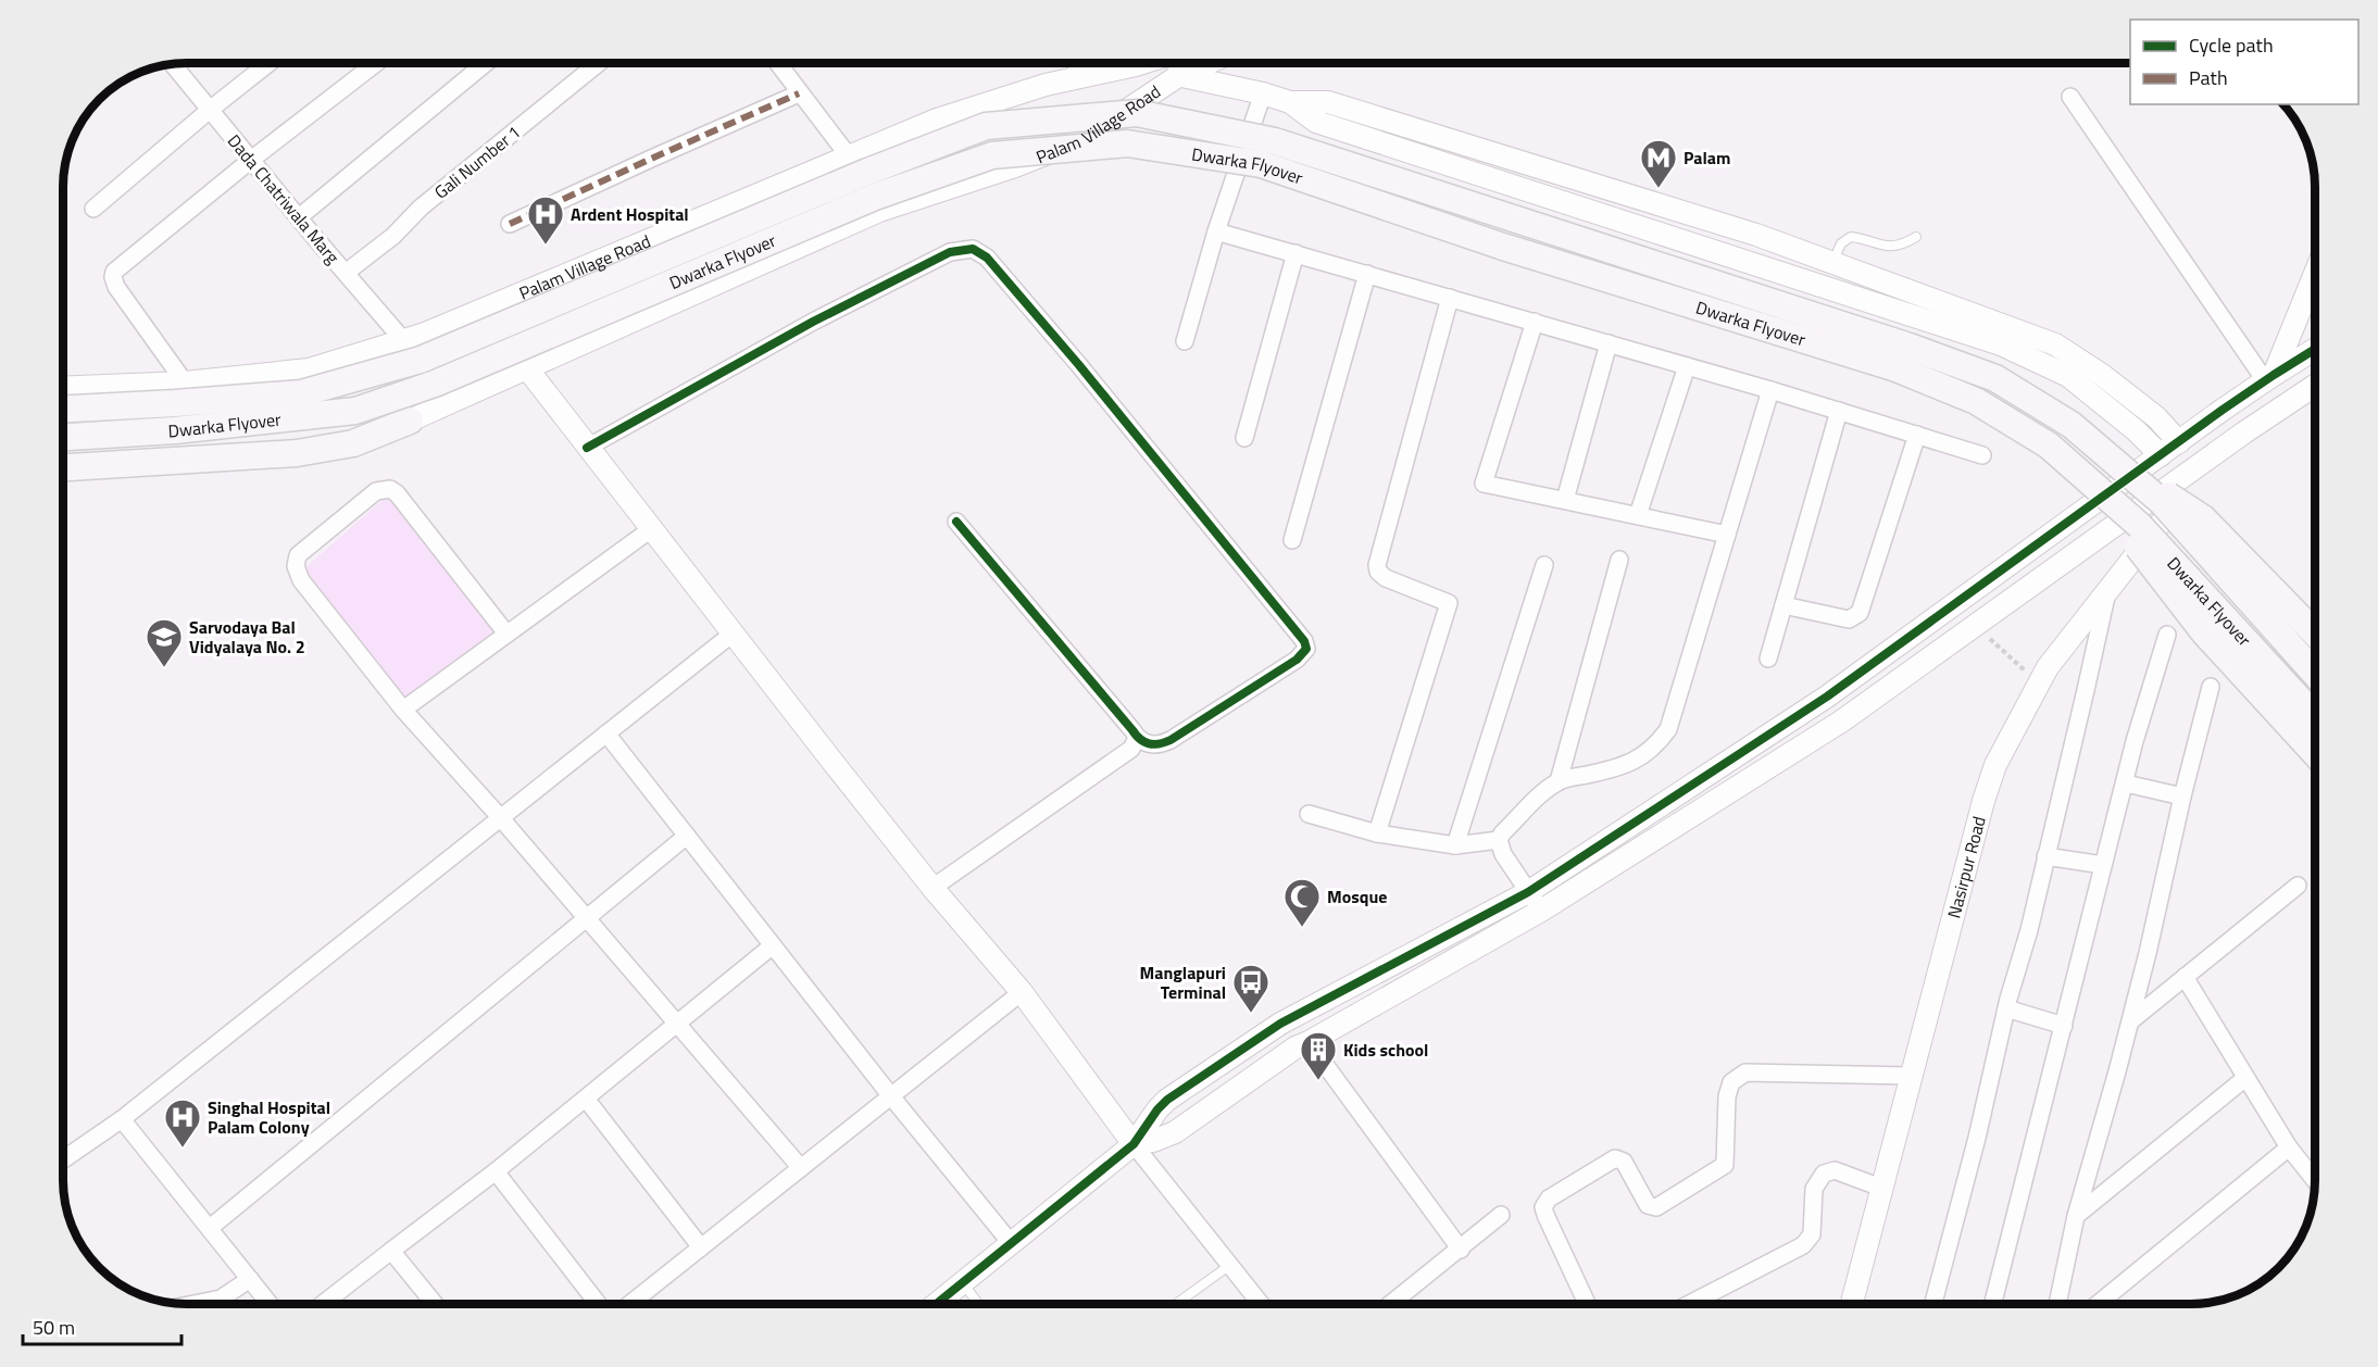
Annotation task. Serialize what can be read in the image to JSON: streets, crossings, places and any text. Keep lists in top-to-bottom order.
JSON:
{
  "streets": {
    "main road": ["Dwarka Flyover"],
    "street": [
      "Palam Village Road",
      "Gali Number 1",
      "Dada Chatriwala Marg",
      "Nasirpur Road"
    ]
  },
  "crossings": [
    ["Palam Village Road", "Dada Chatriwala Marg"],
    ["Gali Number 1", "Dada Chatriwala Marg"]
  ],
  "places": {
    "metro station": ["Palam"],
    "hospital": ["Ardent Hospital", "Singhal Hospital Palam Colony"],
    "school or university": ["Sarvodaya Bal Vidyalaya No. 2"],
    "mosque": ["Mosque"],
    "bus stop": ["Manglapuri Terminal"],
    "building": ["Kids school"]
  },
  "legend": ["Cycle path", "Path"],
  "scale_bar": "50 m"
}
